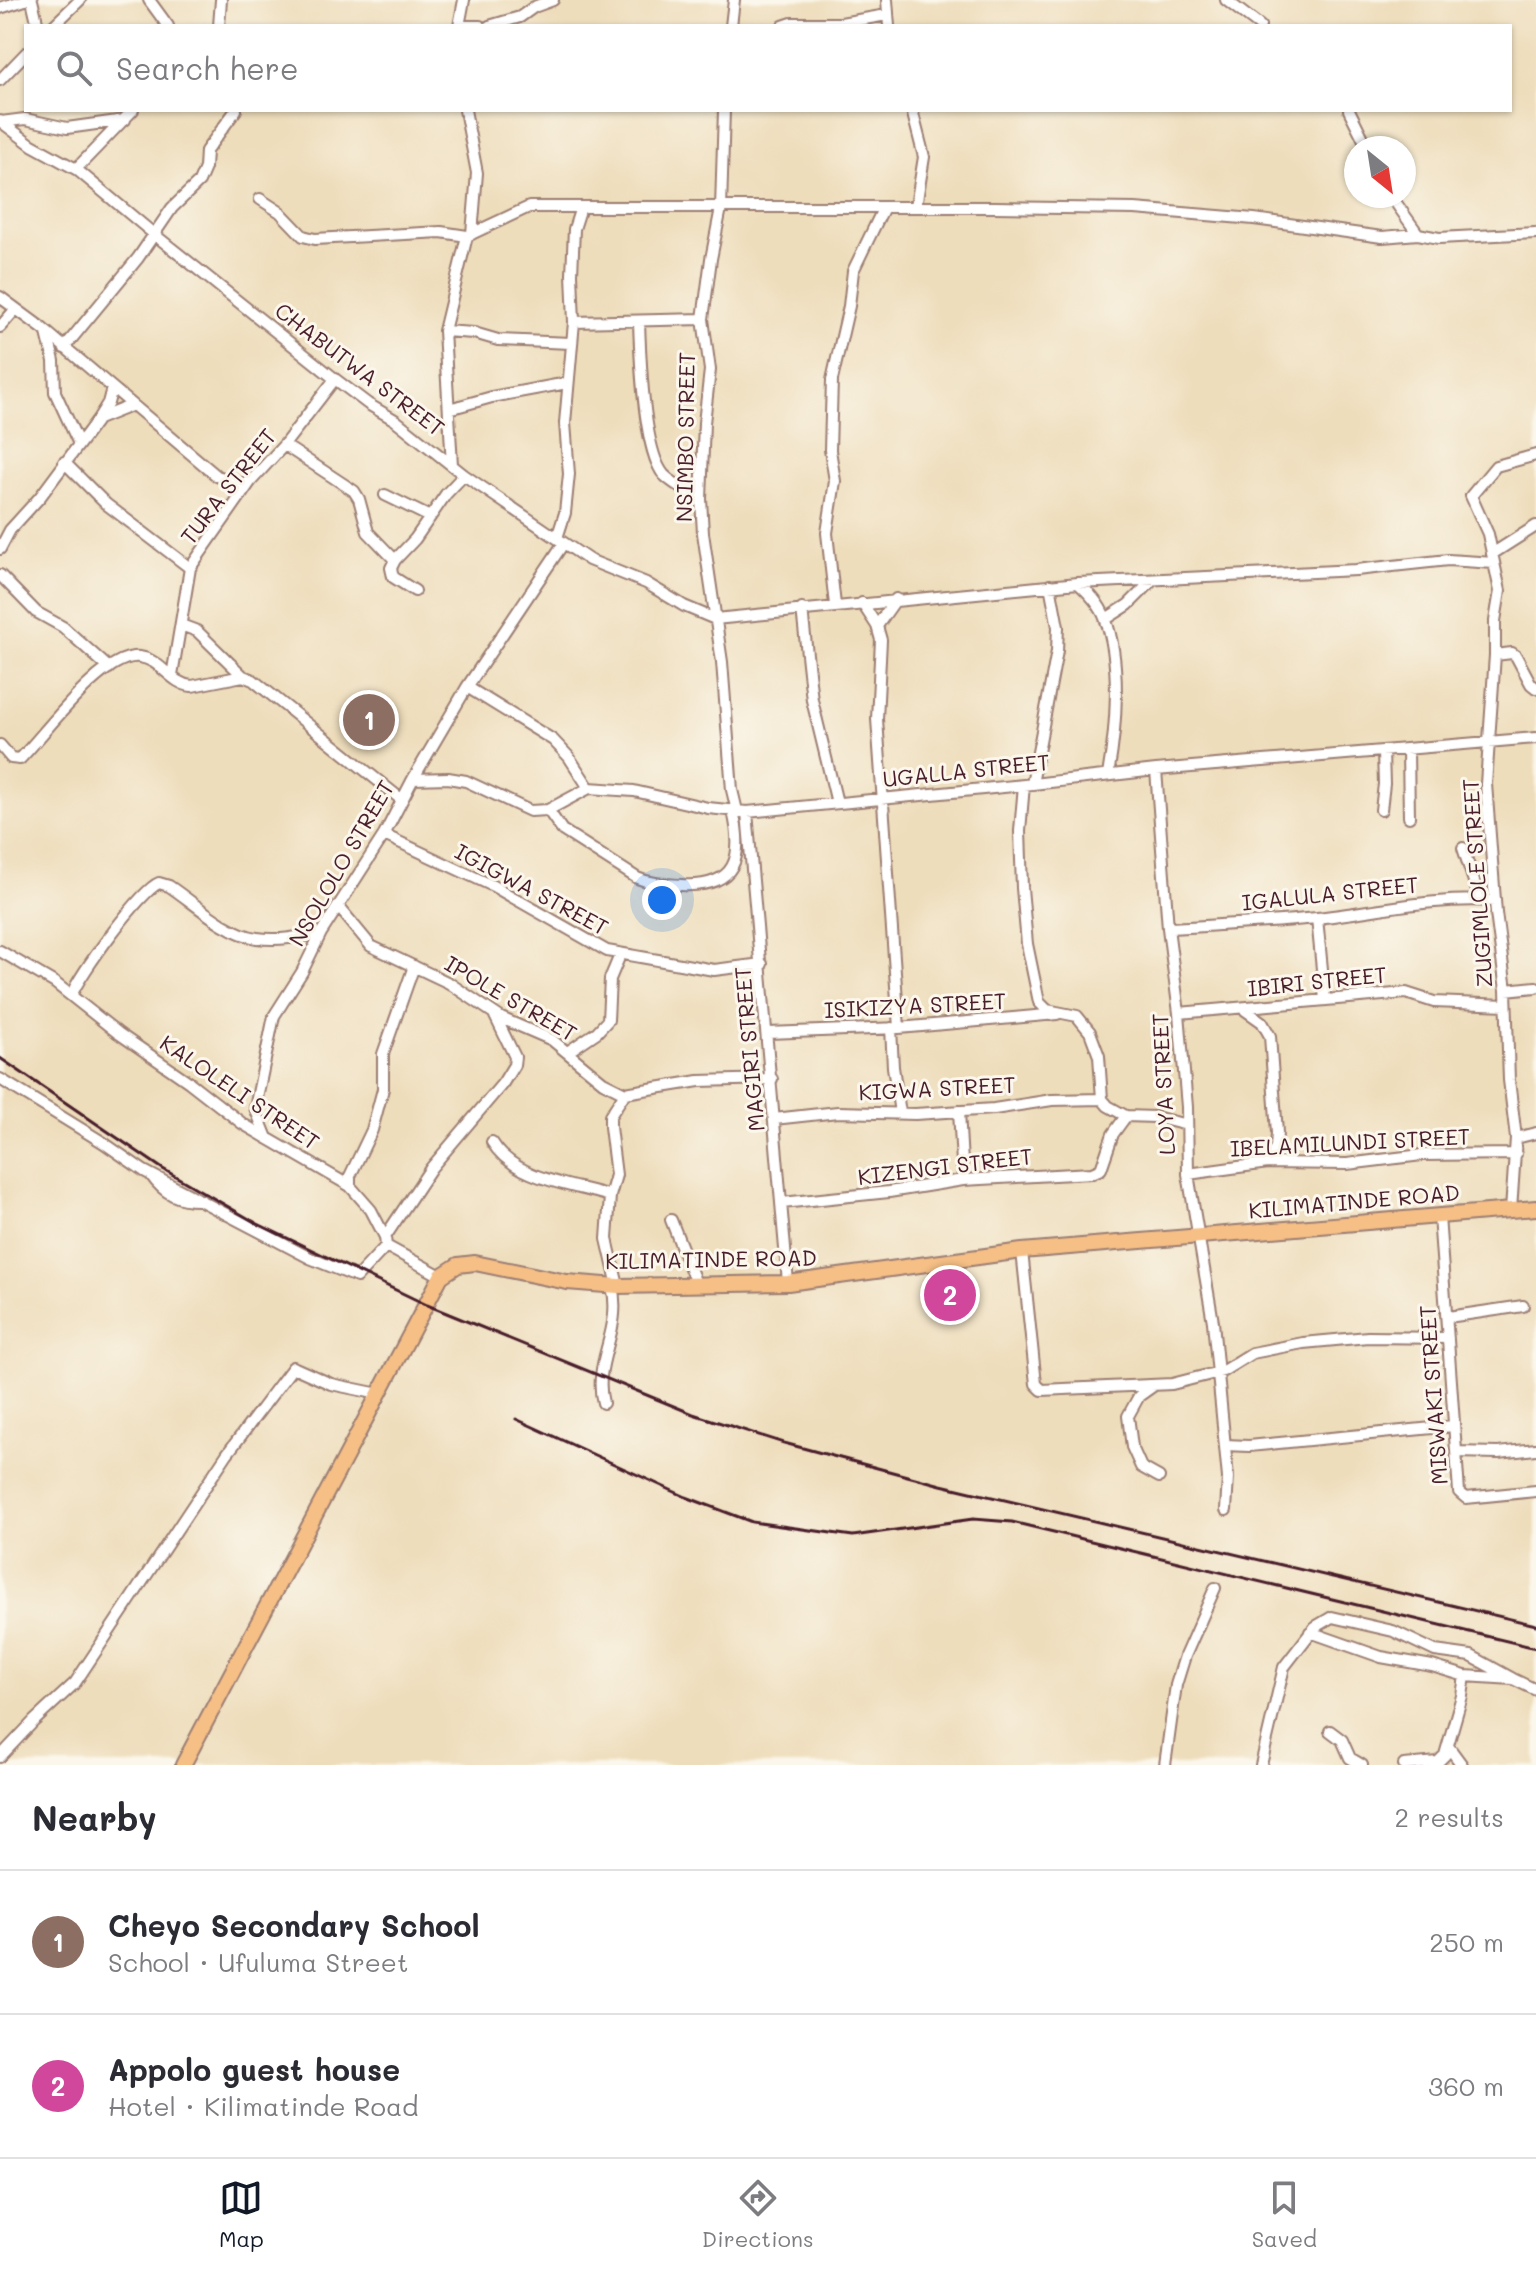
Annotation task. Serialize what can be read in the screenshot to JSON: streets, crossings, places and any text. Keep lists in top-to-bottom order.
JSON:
{
  "streets": {
    "main road": ["KILIMATINDE ROAD"],
    "street": [
      "CHABUTWA STREET",
      "NSIMBO STREET",
      "TURA STREET",
      "UGALLA STREET",
      "NSOLOLO STREET",
      "ZUGIMLOLE STREET",
      "IGIGWA STREET",
      "IGALULA STREET",
      "IBIRI STREET",
      "IPOLE STREET",
      "ISIKIZYA STREET",
      "MAGIRI STREET",
      "LOYA STREET",
      "KIGWA STREET",
      "KALOLELI STREET",
      "IBELAMILUNDI STREET",
      "KIZENGI STREET",
      "MISWAKI STREET"
    ]
  },
  "crossings": [
    ["CHABUTWA STREET", "NSIMBO STREET"],
    ["CHABUTWA STREET", "TURA STREET"],
    ["CHABUTWA STREET", "NSOLOLO STREET"],
    ["NSIMBO STREET", "UGALLA STREET"],
    ["NSIMBO STREET", "MAGIRI STREET"],
    ["UGALLA STREET", "ZUGIMLOLE STREET"],
    ["UGALLA STREET", "MAGIRI STREET"],
    ["UGALLA STREET", "LOYA STREET"],
    ["NSOLOLO STREET", "IGIGWA STREET"],
    ["NSOLOLO STREET", "IPOLE STREET"],
    ["NSOLOLO STREET", "KALOLELI STREET"],
    ["ZUGIMLOLE STREET", "IGALULA STREET"],
    ["ZUGIMLOLE STREET", "IBIRI STREET"],
    ["ZUGIMLOLE STREET", "IBELAMILUNDI STREET"],
    ["ZUGIMLOLE STREET", "KILIMATINDE ROAD"],
    ["IGIGWA STREET", "MAGIRI STREET"],
    ["IGALULA STREET", "LOYA STREET"],
    ["IBIRI STREET", "LOYA STREET"],
    ["ISIKIZYA STREET", "MAGIRI STREET"],
    ["MAGIRI STREET", "KIGWA STREET"],
    ["MAGIRI STREET", "KIZENGI STREET"],
    ["MAGIRI STREET", "KILIMATINDE ROAD"],
    ["LOYA STREET", "IBELAMILUNDI STREET"],
    ["LOYA STREET", "KILIMATINDE ROAD"],
    ["KILIMATINDE ROAD", "MISWAKI STREET"]
  ],
  "north": "bottom right",
  "page": {
    "search": "Search here",
    "pins": ["1", "2"],
    "heading": ["Nearby", "2 results"],
    "list": [
      {
        "mark": "1",
        "name": "Cheyo Secondary School",
        "note": "School · Ufuluma Street",
        "value": "250 m"
      },
      {
        "mark": "2",
        "name": "Appolo guest house",
        "note": "Hotel · Kilimatinde Road",
        "value": "360 m"
      }
    ],
    "nav": ["Map", "Directions", "Saved"]
  }
}
